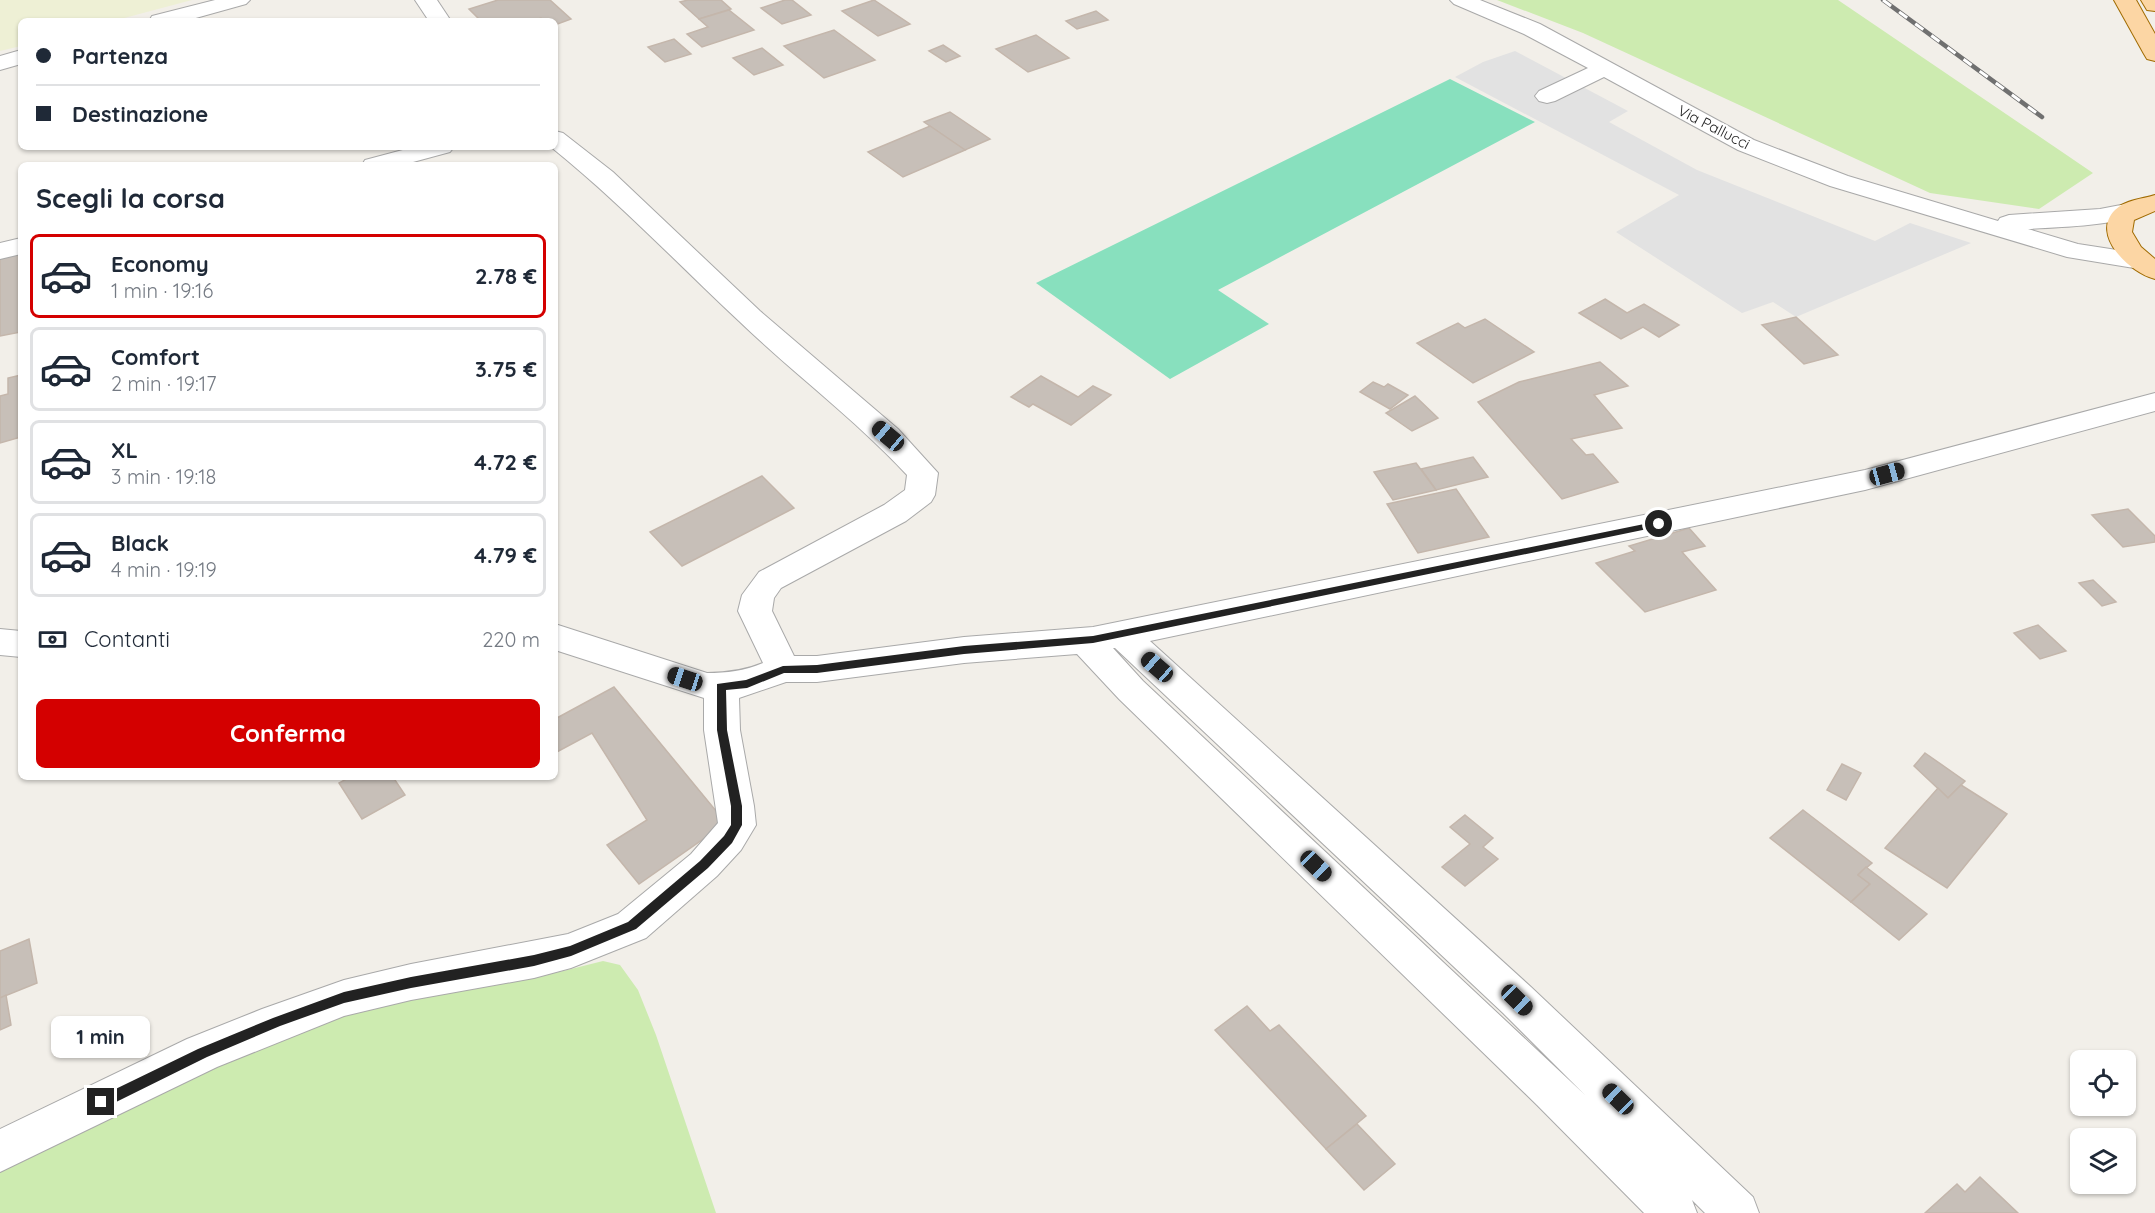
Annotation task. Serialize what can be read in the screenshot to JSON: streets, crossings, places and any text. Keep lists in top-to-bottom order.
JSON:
{
  "streets": {
    "street": ["Via Pallucci"]
  },
  "page": {
    "banner": ["Partenza", "Destinazione"],
    "heading": "Scegli la corsa",
    "list": [
      {
        "name": "Economy",
        "note": "1 min · 19:16",
        "value": "2.78 €"
      },
      {
        "name": "Comfort",
        "note": "2 min · 19:17",
        "value": "3.75 €"
      },
      {
        "name": "XL",
        "note": "3 min · 19:18",
        "value": "4.72 €"
      },
      {
        "name": "Black",
        "note": "4 min · 19:19",
        "value": "4.79 €"
      }
    ],
    "pay": ["Contanti", "220 m"],
    "buttons": "Conferma",
    "bubble": "1 min"
  }
}
